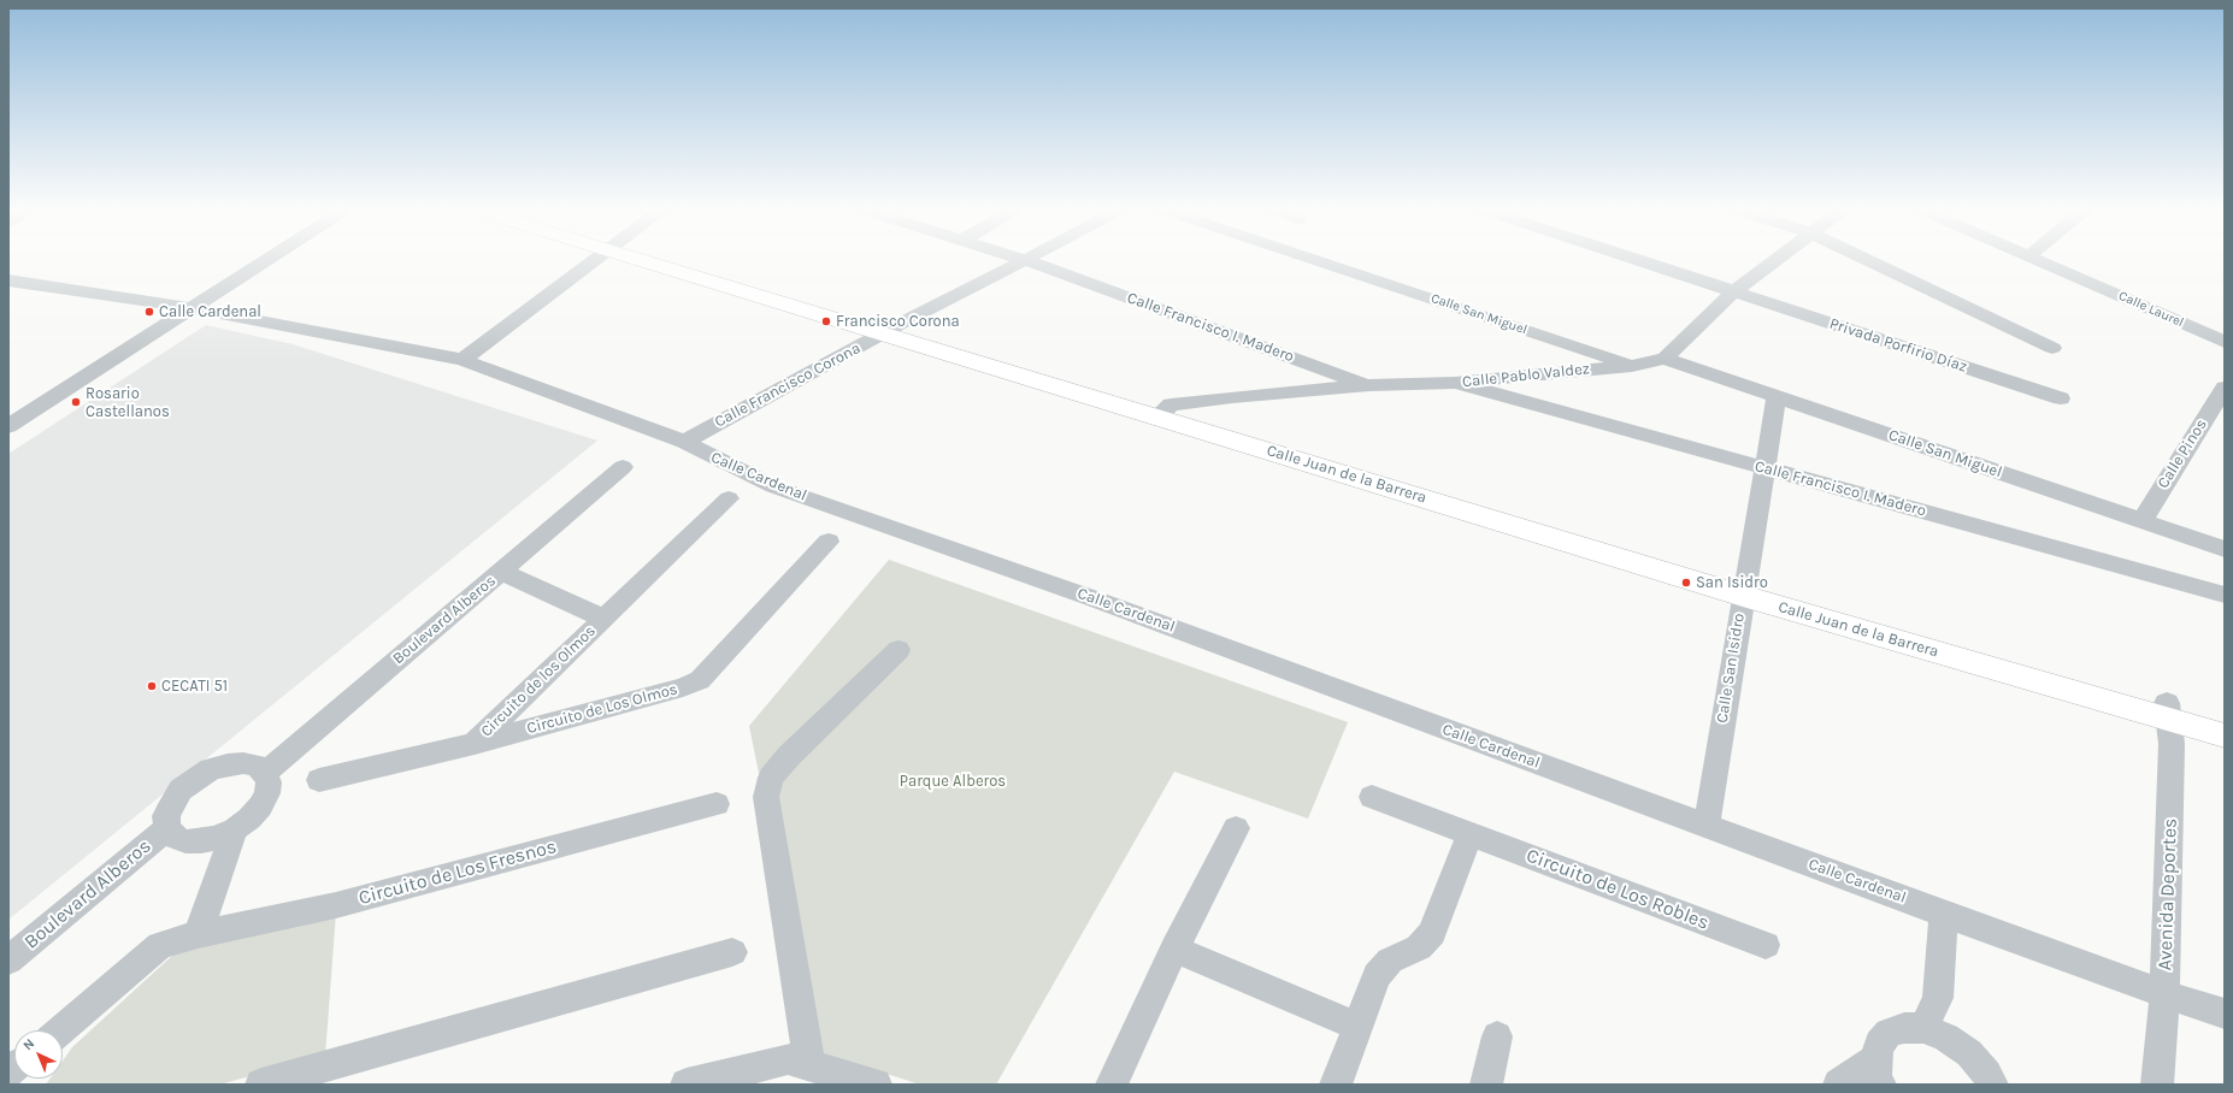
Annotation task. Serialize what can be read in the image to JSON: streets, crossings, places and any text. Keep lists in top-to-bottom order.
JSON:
{
  "streets": {
    "main road": ["Calle Juan de la Barrera"],
    "street": [
      "Calle Laurel",
      "Calle San Miguel",
      "Calle Francisco I. Madero",
      "Privada Porfirio Díaz",
      "Calle Pablo Valdez",
      "Calle Francisco Corona",
      "Calle Pinos",
      "Calle Cardenal",
      "Boulevard Alberos",
      "Calle San Isidro",
      "Circuito de los Olmos",
      "Circuito de Los Olmos",
      "Circuito de Los Fresnos",
      "Circuito de Los Robles",
      "Avenida Deportes"
    ]
  },
  "crossings": [
    ["Calle San Miguel", "Calle Pablo Valdez"],
    ["Calle San Miguel", "Calle Pinos"],
    ["Calle San Miguel", "Calle San Isidro"],
    ["Calle Francisco I. Madero", "Calle Pablo Valdez"],
    ["Calle Francisco I. Madero", "Calle Francisco Corona"],
    ["Calle Francisco I. Madero", "Calle San Isidro"],
    ["Calle Pablo Valdez", "Calle Juan de la Barrera"],
    ["Calle Francisco Corona", "Calle Juan de la Barrera"],
    ["Calle Francisco Corona", "Calle Cardenal"],
    ["Calle Juan de la Barrera", "Calle San Isidro"],
    ["Calle Juan de la Barrera", "Avenida Deportes"],
    ["Calle Cardenal", "Calle San Isidro"],
    ["Calle Cardenal", "Avenida Deportes"],
    ["Boulevard Alberos", "Circuito de los Olmos"],
    ["Circuito de los Olmos", "Circuito de Los Olmos"]
  ],
  "parks": ["Parque Alberos"],
  "places": [
    "Calle Cardenal",
    "Francisco Corona",
    "Rosario Castellanos",
    "San Isidro",
    "CECATI 51"
  ],
  "north": "top left"
}
